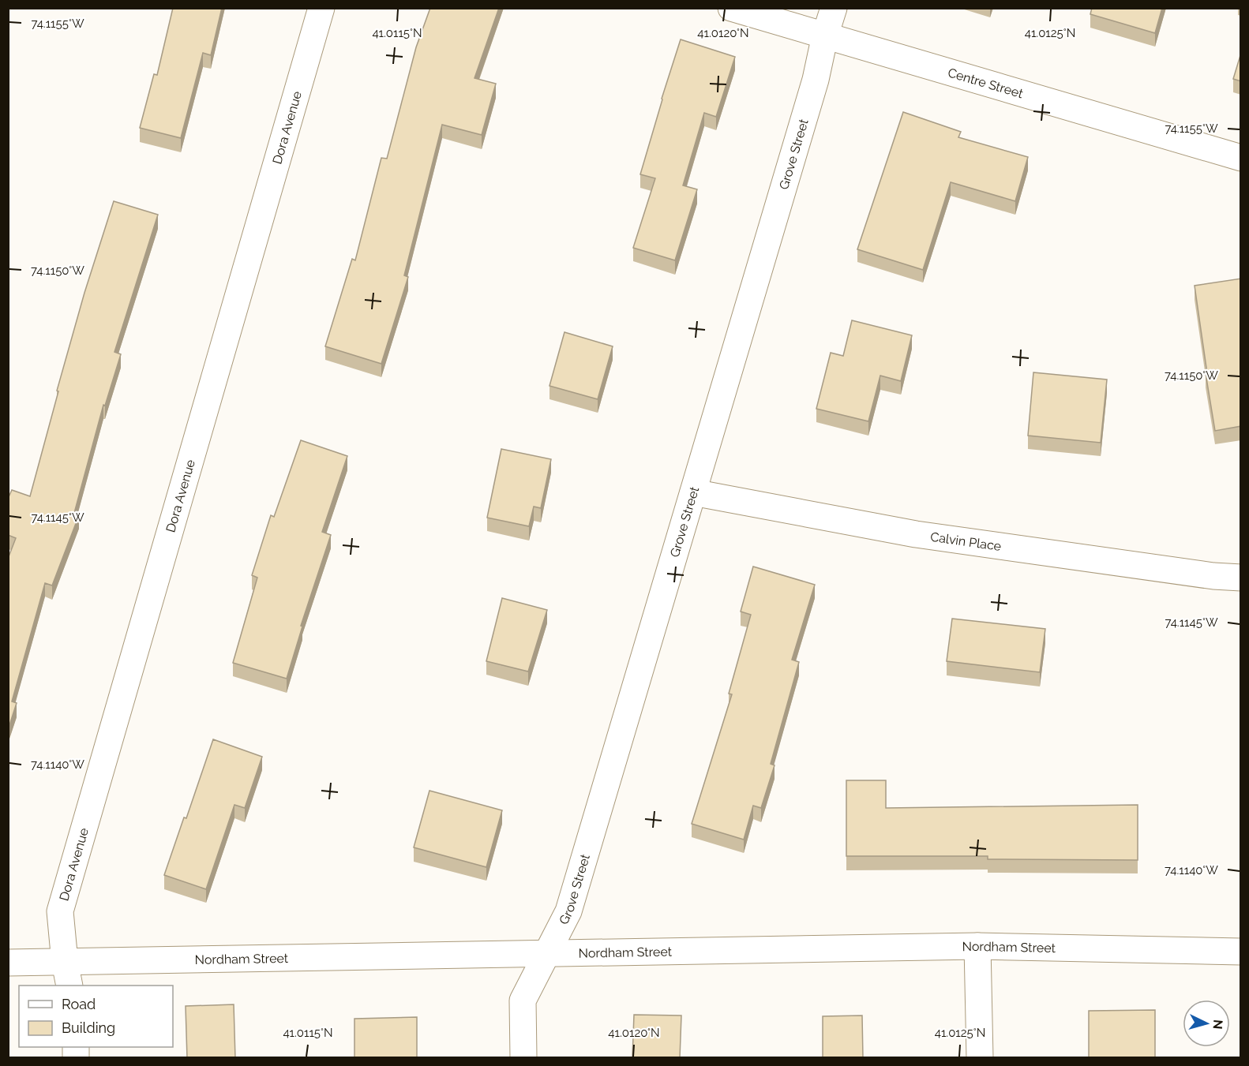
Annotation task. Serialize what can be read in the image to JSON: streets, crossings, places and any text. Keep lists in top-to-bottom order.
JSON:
{
  "streets": {
    "street": [
      "Centre Street",
      "Dora Avenue",
      "Grove Street",
      "Calvin Place",
      "Nordham Street"
    ]
  },
  "crossings": [
    ["Centre Street", "Grove Street"],
    ["Dora Avenue", "Nordham Street"],
    ["Grove Street", "Calvin Place"],
    ["Grove Street", "Nordham Street"]
  ],
  "legend": ["Road", "Building"],
  "north": "right",
  "coordinates": [
    "74.1155°W",
    "41.0115°N",
    "41.0120°N",
    "41.0125°N",
    "74.1150°W",
    "74.1145°W",
    "74.1140°W"
  ]
}
